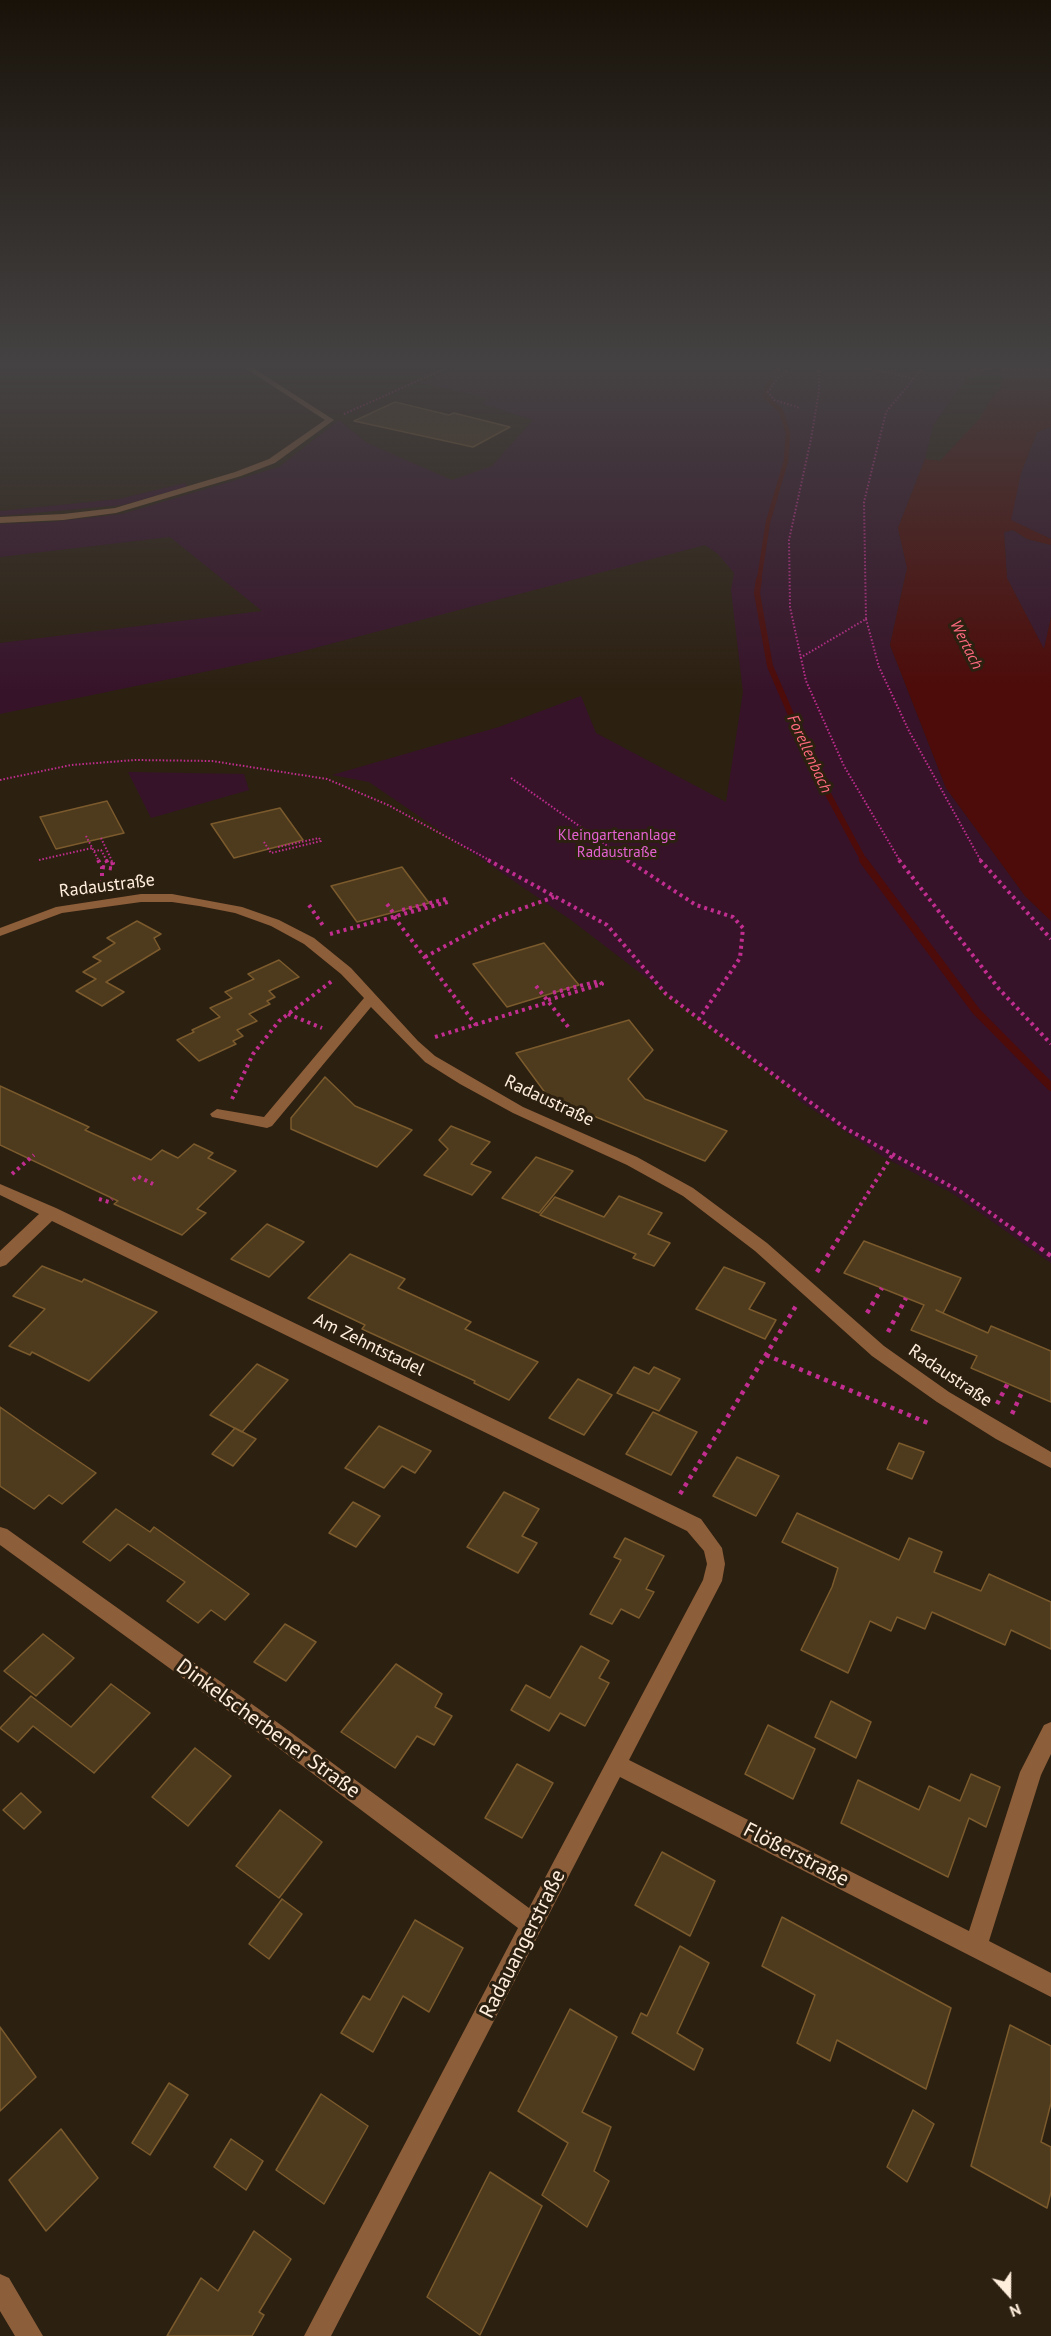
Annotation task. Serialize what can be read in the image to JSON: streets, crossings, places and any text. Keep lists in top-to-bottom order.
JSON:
{
  "streets": {
    "street": [
      "Radaustraße",
      "Am Zehntstadel",
      "Dinkelscherbener Straße",
      "Flößerstraße",
      "Radauangerstraße"
    ]
  },
  "crossings": [
    ["Am Zehntstadel", "Radauangerstraße"],
    ["Dinkelscherbener Straße", "Radauangerstraße"],
    ["Flößerstraße", "Radauangerstraße"]
  ],
  "water": ["Wertach", "Forellenbach"],
  "parks": ["Kleingartenanlage Radaustraße"],
  "north": "bottom"
}
